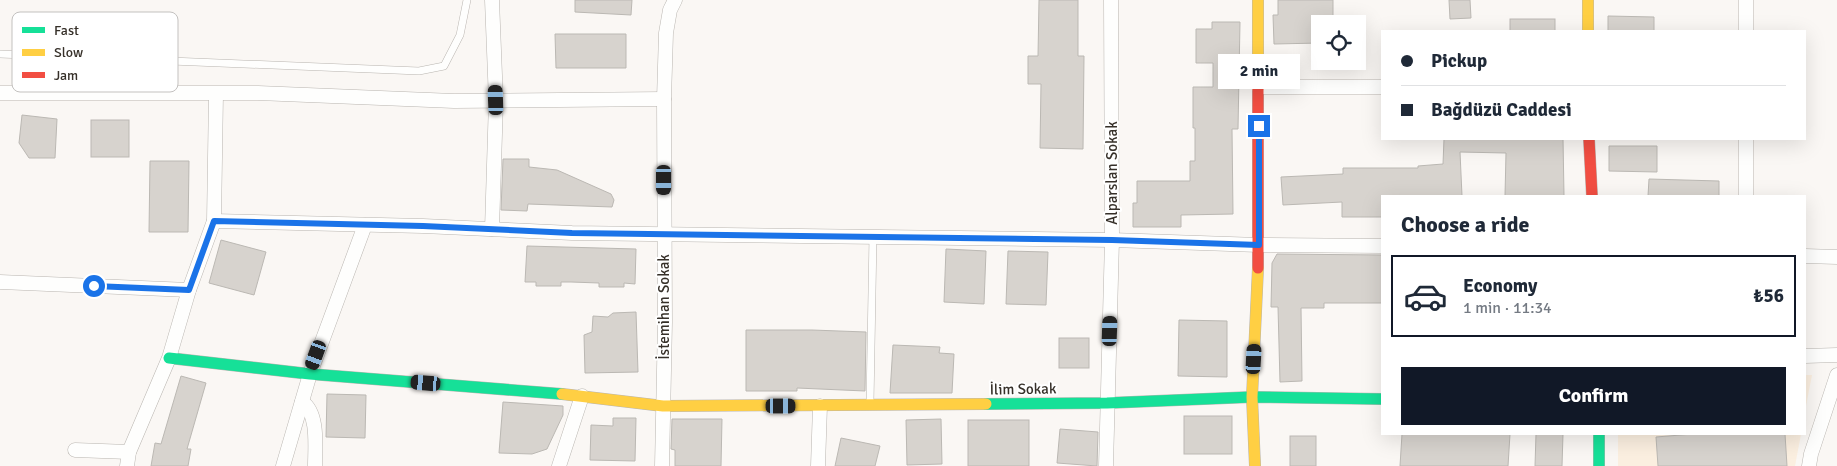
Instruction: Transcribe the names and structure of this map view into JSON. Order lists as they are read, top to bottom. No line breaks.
{"streets":{"street":["Alparslan Sokak","İstemihan Sokak","İlim Sokak"]},"crossings":[["Alparslan Sokak","İlim Sokak"],["İstemihan Sokak","İlim Sokak"]],"legend":["Fast","Slow","Jam"],"page":{"banner":["Pickup","Bağdüzü Caddesi"],"bubble":"2 min","heading":"Choose a ride","list":[{"name":"Economy","note":"1 min · 11:34","value":"₺56"}],"buttons":"Confirm"}}
